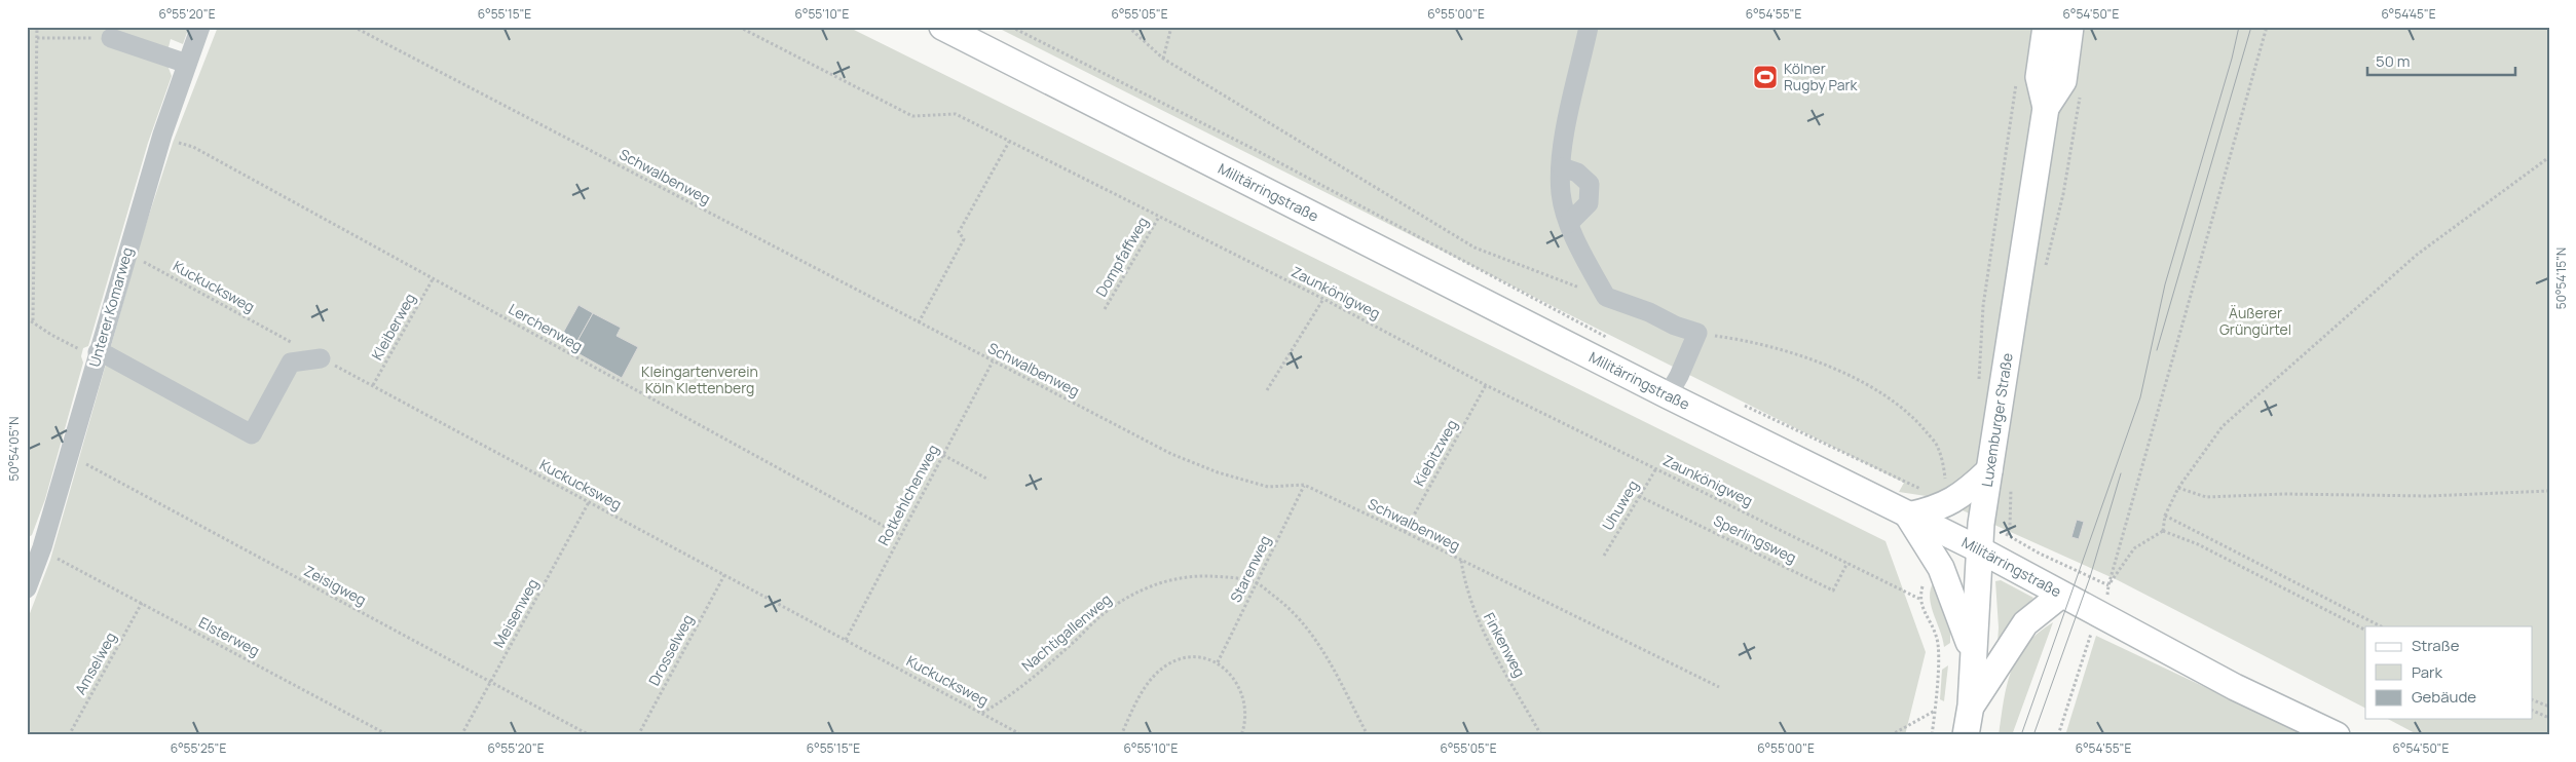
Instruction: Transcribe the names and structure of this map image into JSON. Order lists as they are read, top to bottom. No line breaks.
{"streets":{"main road":["Militärringstraße","Luxemburger Straße"],"street":["Unterer Komarweg"],"path":["Schwalbenweg","Dompfaffweg","Kuckucksweg","Zaunkönigweg","Kleiberweg","Lerchenweg","Kiebitzweg","Rotkehlchenweg","Uhuweg","Sperlingsweg","Starenweg","Zeisigweg","Meisenweg","Nachtigallenweg","Elsterweg","Finkenweg","Drosselweg","Amselweg"]},"crossings":[["Schwalbenweg","Kiebitzweg"],["Schwalbenweg","Rotkehlchenweg"],["Schwalbenweg","Starenweg"],["Schwalbenweg","Finkenweg"],["Militärringstraße","Luxemburger Straße"],["Dompfaffweg","Zaunkönigweg"],["Kuckucksweg","Unterer Komarweg"],["Kuckucksweg","Kleiberweg"],["Kuckucksweg","Rotkehlchenweg"],["Kuckucksweg","Meisenweg"],["Kuckucksweg","Nachtigallenweg"],["Kuckucksweg","Drosselweg"],["Zaunkönigweg","Kiebitzweg"],["Zaunkönigweg","Uhuweg"],["Zaunkönigweg","Sperlingsweg"],["Unterer Komarweg","Zeisigweg"],["Kleiberweg","Lerchenweg"],["Lerchenweg","Rotkehlchenweg"],["Uhuweg","Sperlingsweg"],["Starenweg","Nachtigallenweg"],["Zeisigweg","Meisenweg"],["Elsterweg","Amselweg"]],"parks":["Äußerer Grüngürtel","Kleingartenverein Köln Klettenberg"],"places":{"sports":["Kölner Rugby Park"]},"legend":["Straße","Park","Gebäude"],"scale_bar":"50 m","coordinates":["6°55'20\"E","6°55'15\"E","6°55'10\"E","6°55'05\"E","6°55'00\"E","6°54'55\"E","6°54'50\"E","6°54'45\"E","50°54'15\"N","50°54'05\"N","6°55'25\"E"]}
